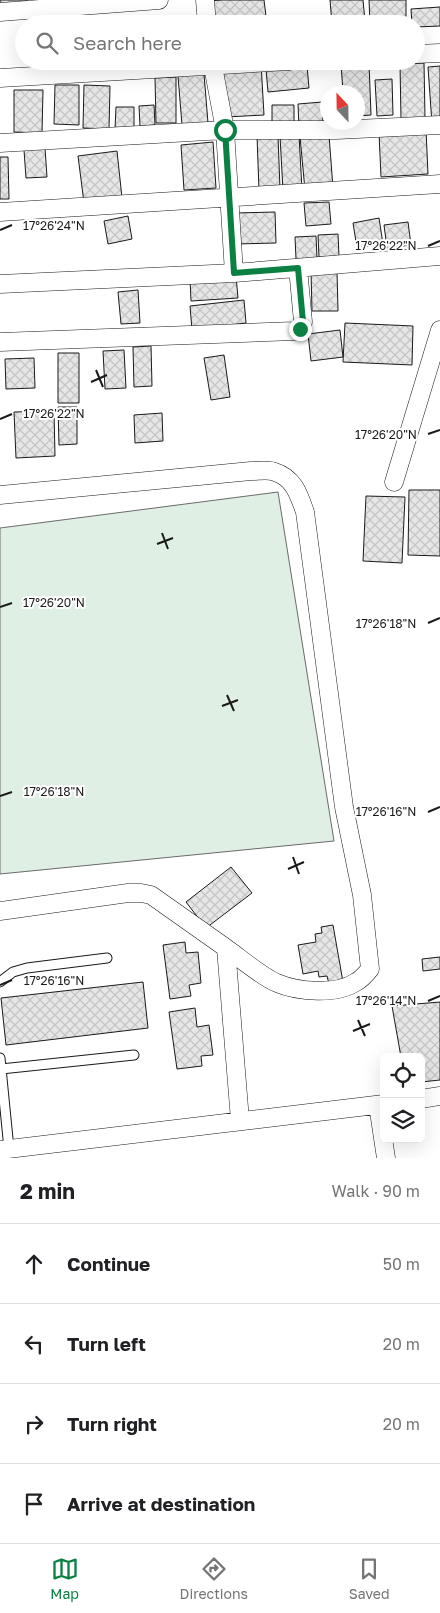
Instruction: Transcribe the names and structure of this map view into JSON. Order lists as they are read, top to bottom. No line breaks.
{"north":"top","page":{"search":"Search here","heading":["2 min","Walk · 90 m"],"list":[["Continue","50 m"],["Turn left","20 m"],["Turn right","20 m"],"Arrive at destination"],"nav":["Map","Directions","Saved"]},"coordinates":["17°26'24\"N","17°26'22\"N","17°26'20\"N","17°26'18\"N","17°26'16\"N","17°26'14\"N"]}
